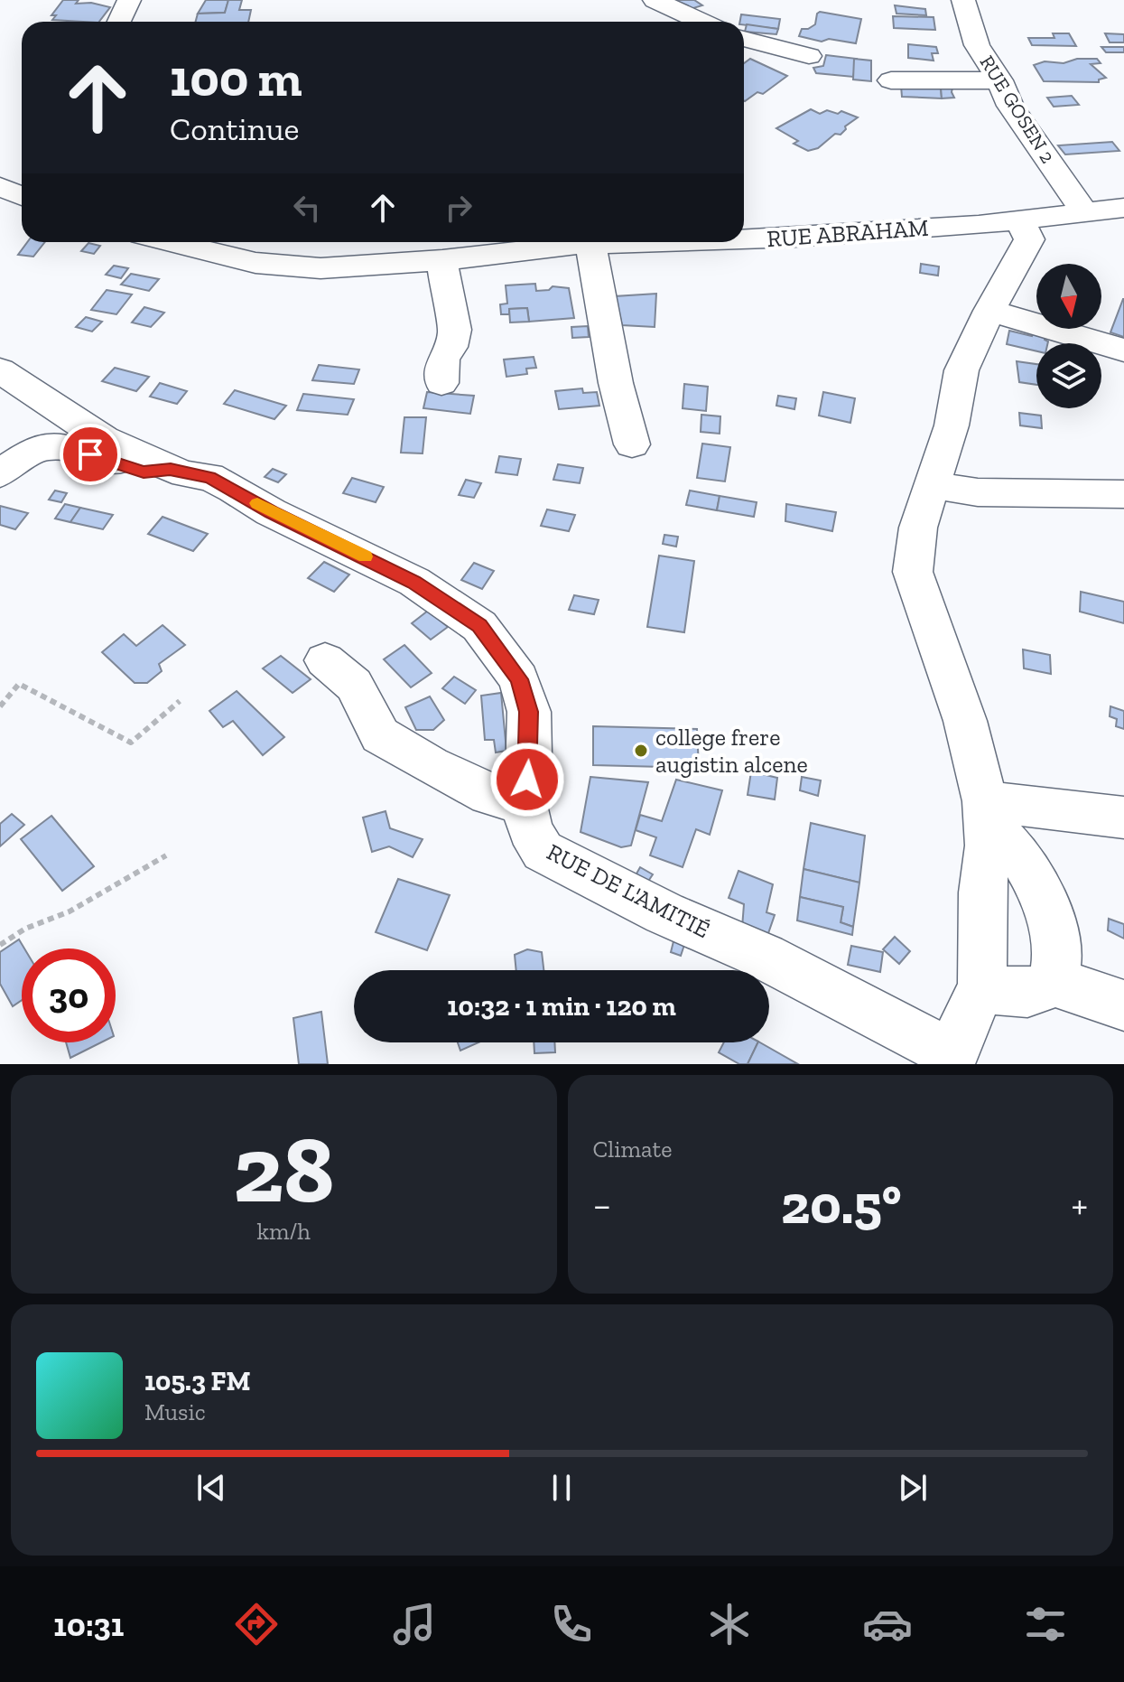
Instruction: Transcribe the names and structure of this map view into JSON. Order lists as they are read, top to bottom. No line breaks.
{"streets":{"street":["RUE GOSEN 2","RUE ABRAHAM","RUE DE L'AMITIÉ"]},"crossings":[["RUE GOSEN 2","RUE ABRAHAM"]],"places":["college frere augistin alcene"],"north":"bottom","page":{"turn":["100 m","Continue"],"limit":"30","trip":"10:32 · 1 min · 120 m","tile":[["28","km/h"],"Climate"],"heat":["−","20.5°","+"],"song":["105.3 FM","Music"],"tabs":"10:31"}}
